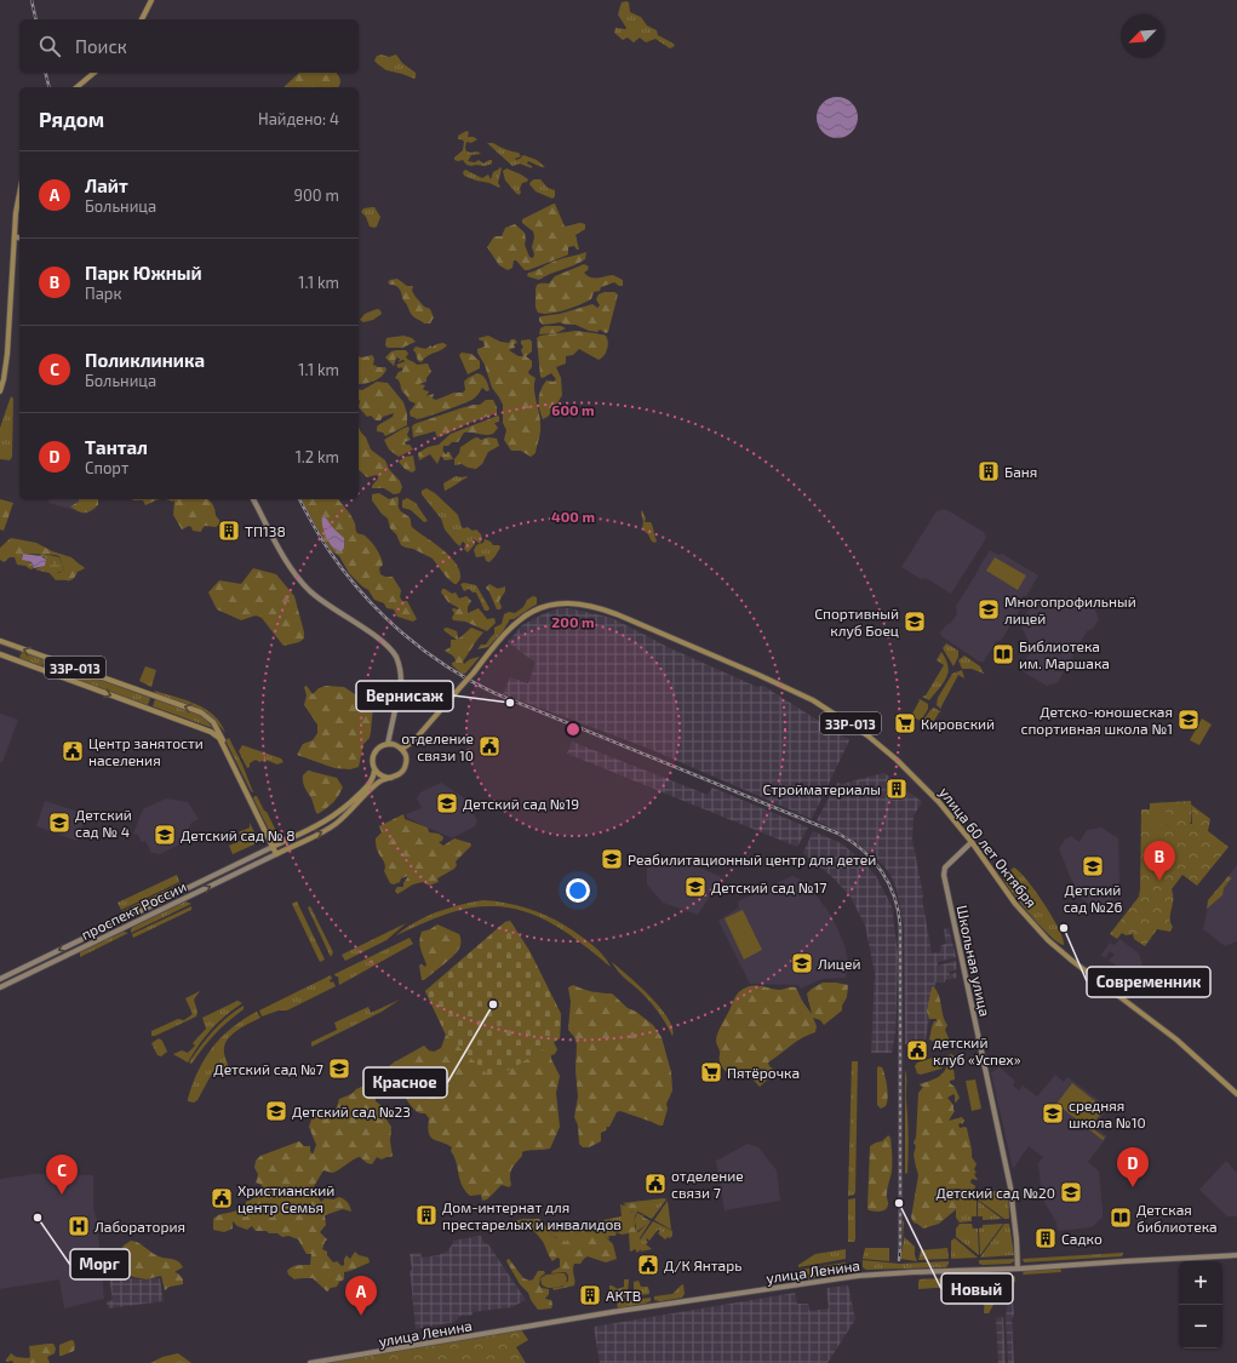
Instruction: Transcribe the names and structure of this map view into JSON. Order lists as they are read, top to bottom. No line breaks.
{"streets":{"main road":["33Р-013","улица 60 лет Октября","проспект России","Школьная улица","улица Ленина"]},"crossings":[["33Р-013","проспект России"],["улица 60 лет Октября","Школьная улица"],["Школьная улица","улица Ленина"]],"places":{"building":["Баня","ТП138","Стройматериалы","Дом-интернат для престарелых и инвалидов","Садко","АКТВ"],"school or university":["Многопрофильный лицей","Спортивный клуб Боец","Детско-юношеская спортивная школа №1","Детский сад №19","Детский сад № 4","Детский сад № 8","Реабилитационный центр для детей","Детский сад №26","Детский сад №17","Лицей","Детский сад №7","Детский сад №23","средняя школа №10","Детский сад №20"],"library":["Библиотека им. Маршака","Детская библиотека"],"other":["Вернисаж","Современник","Красное","Новый","Морг"],"supermarket":["Кировский","Пятёрочка"],"public building":["отделение связи 10","Центр занятости населения","детский клуб «Успех»","отделение связи 7","Христианский центр Семья","Д/К Янтарь"],"hospital":["Лаборатория"]},"north":"bottom left","page":{"search":"Поиск","heading":["Рядом","Найдено: 4"],"list":[{"mark":"A","name":"Лайт","note":"Больница","value":"900 m"},{"mark":"B","name":"Парк Южный","note":"Парк","value":"1.1 km"},{"mark":"C","name":"Поликлиника","note":"Больница","value":"1.1 km"},{"mark":"D","name":"Тантал","note":"Спорт","value":"1.2 km"}],"pins":["B","D","C","A"],"map_buttons":["+","−"]},"rings":["600 m","400 m","200 m"]}
